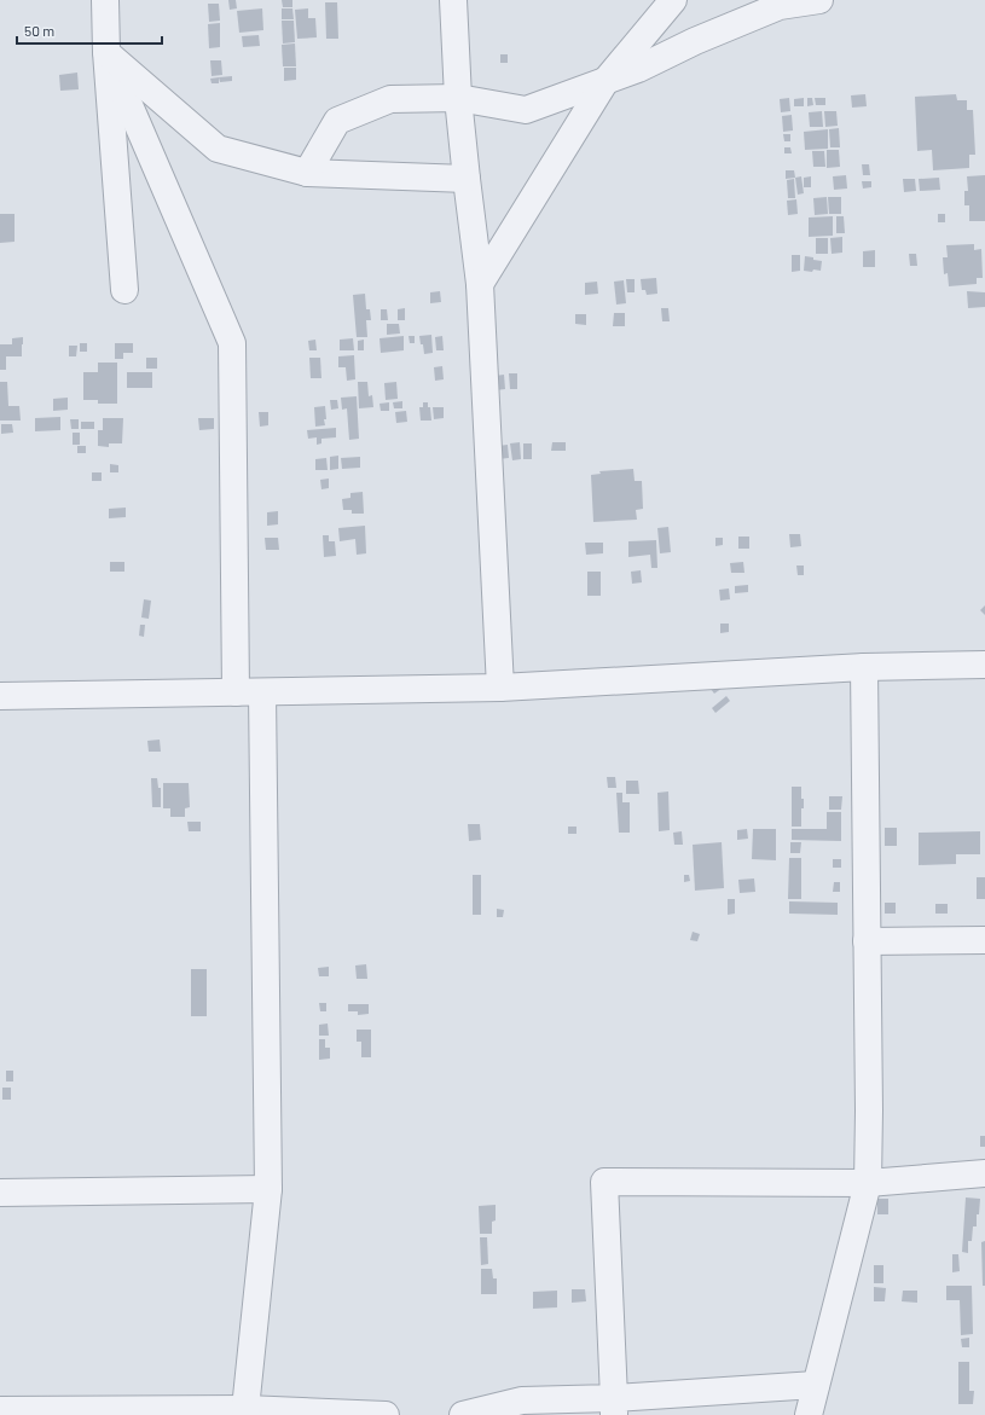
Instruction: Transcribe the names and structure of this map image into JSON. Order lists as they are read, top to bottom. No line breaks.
{"scale_bar":"50 m"}
